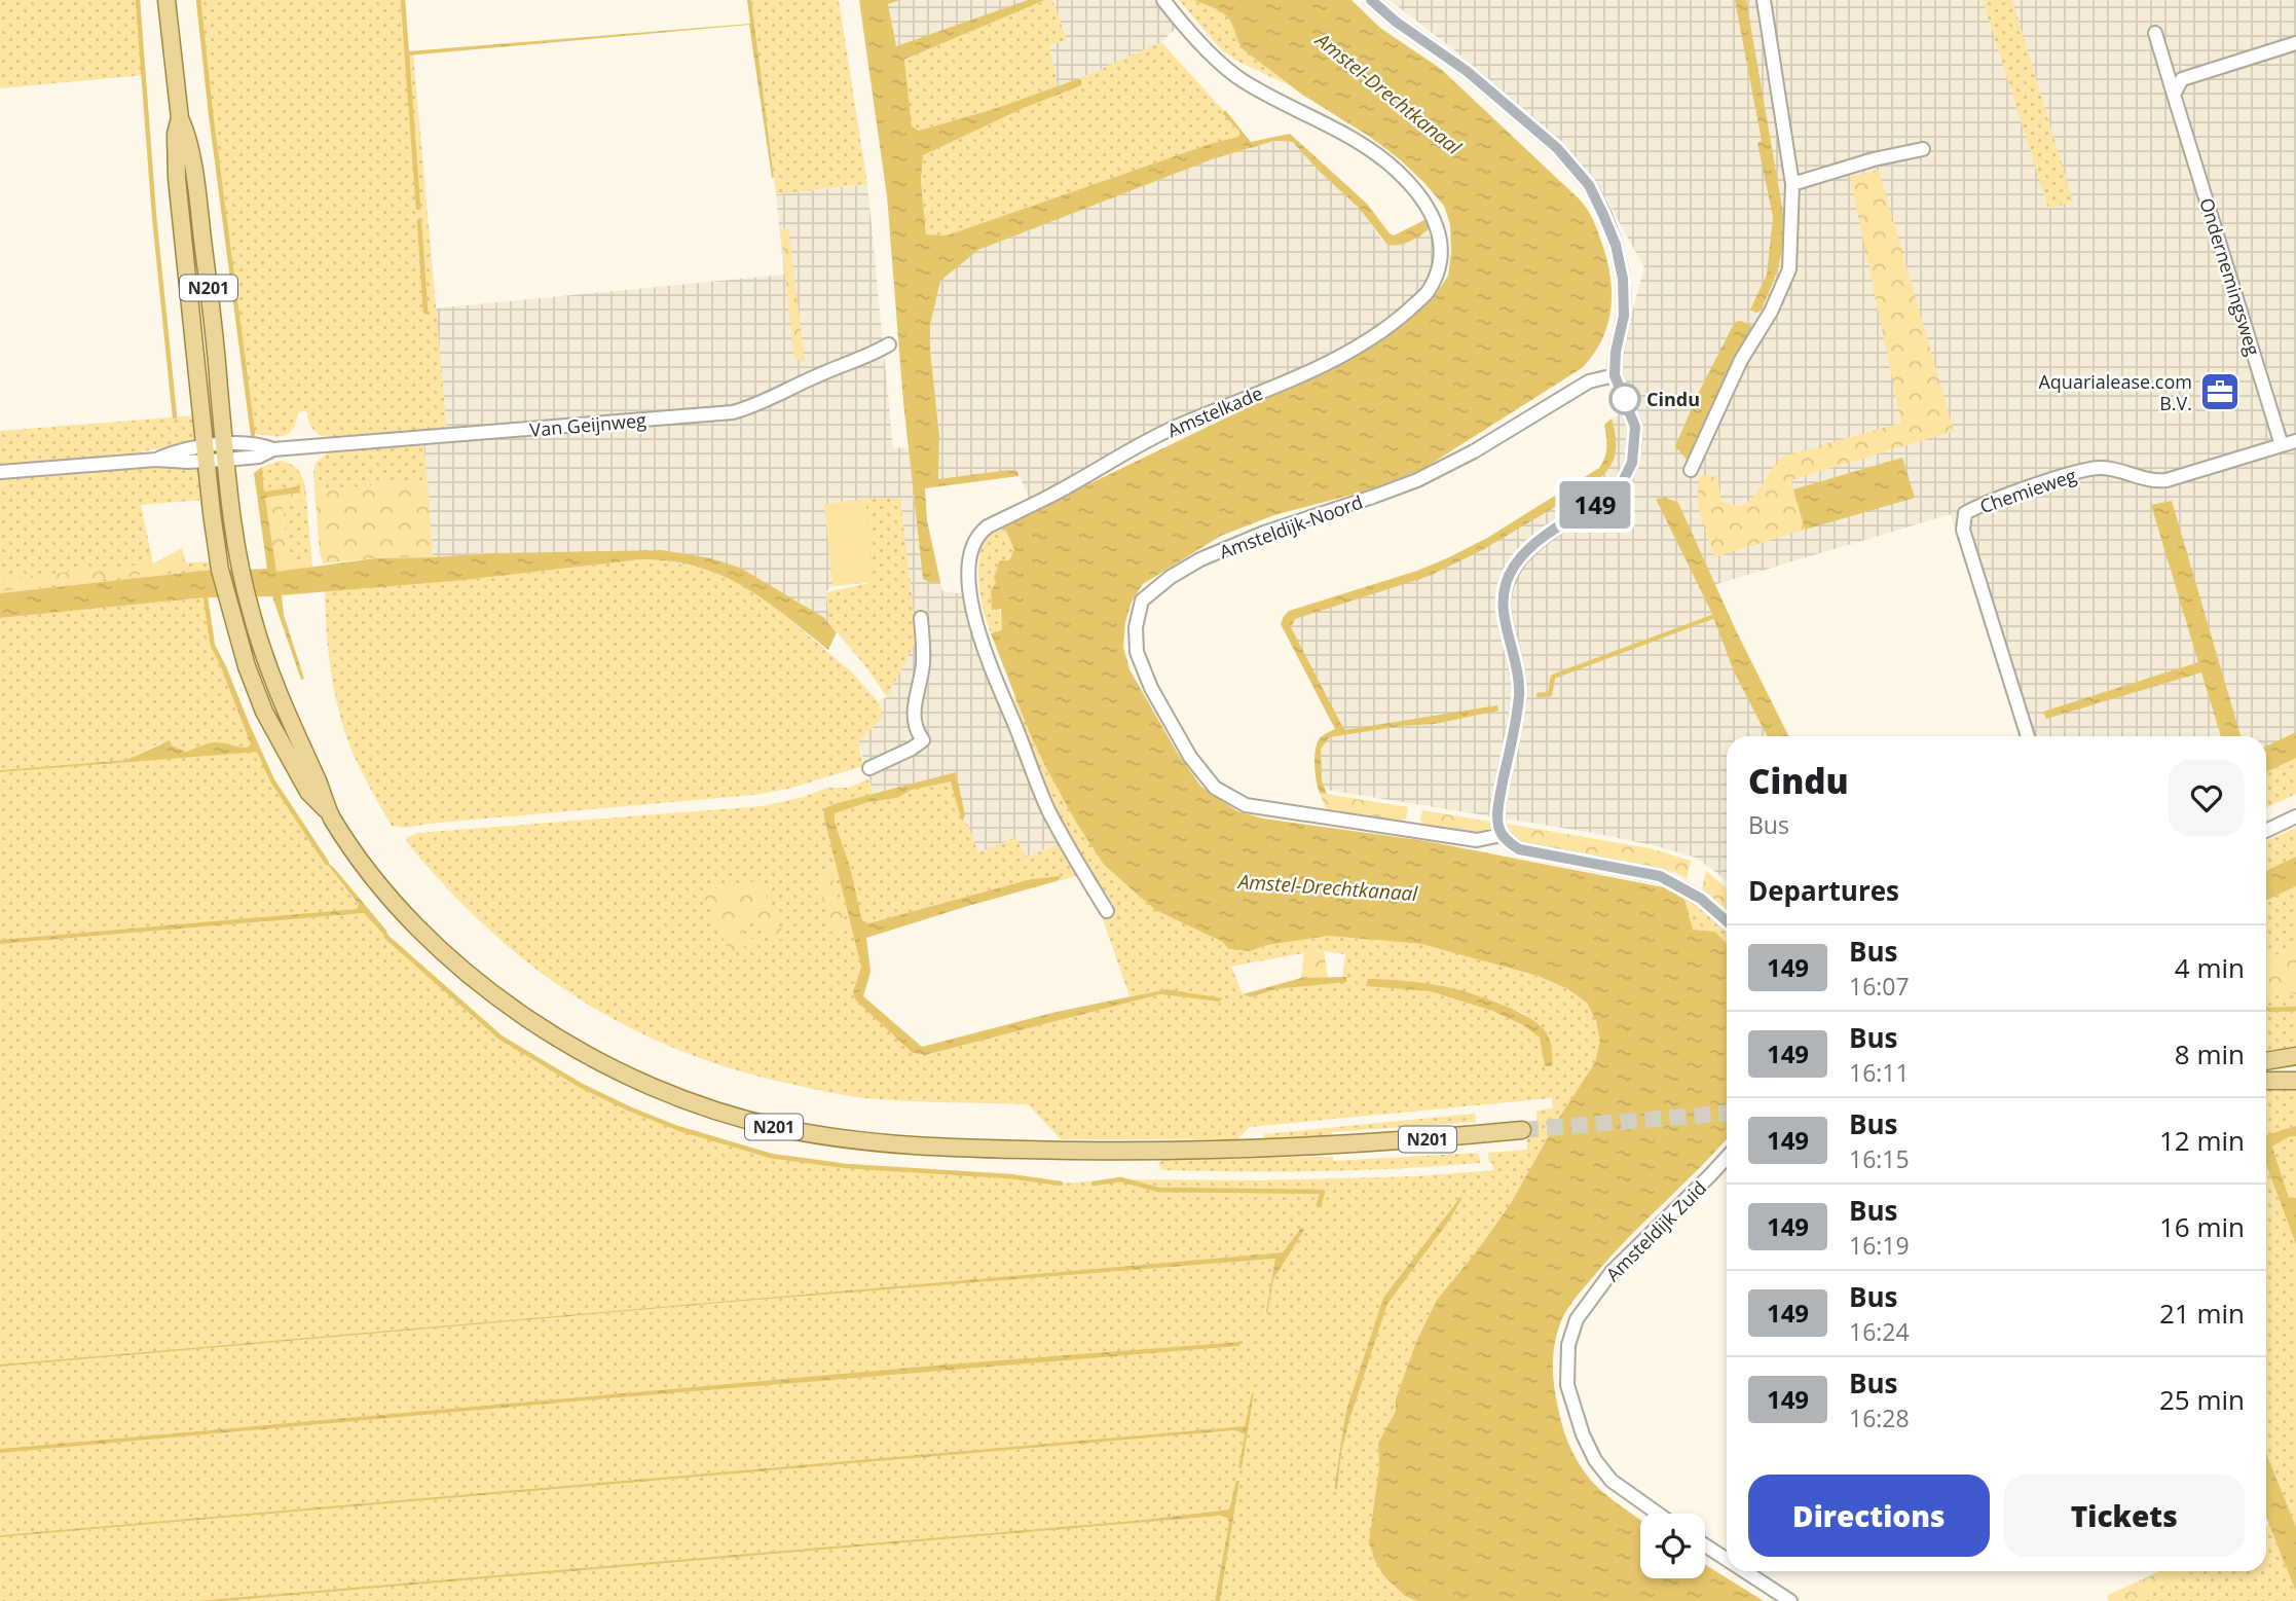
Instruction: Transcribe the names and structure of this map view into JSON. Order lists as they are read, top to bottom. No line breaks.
{"streets":{"main road":["N201"],"street":["Ondernemingsweg","Amstelkade","Van Geijnweg","Chemieweg","Amsteldijk-Noord","Amsteldijk Zuid"]},"crossings":[["Ondernemingsweg","Chemieweg"],["N201","Van Geijnweg"]],"water":["Amstel-Drechtkanaal"],"places":{"office":["Aquarialease.com B.V."],"other":["Cindu"]},"lines":["bus line 149"],"page":{"on_map":"149","heading":[["Cindu","Bus"],"Departures"],"list":[{"mark":"149","name":"Bus","note":"16:07","value":"4 min"},{"mark":"149","name":"Bus","note":"16:11","value":"8 min"},{"mark":"149","name":"Bus","note":"16:15","value":"12 min"},{"mark":"149","name":"Bus","note":"16:19","value":"16 min"},{"mark":"149","name":"Bus","note":"16:24","value":"21 min"},{"mark":"149","name":"Bus","note":"16:28","value":"25 min"}],"buttons":["Directions","Tickets"]}}
